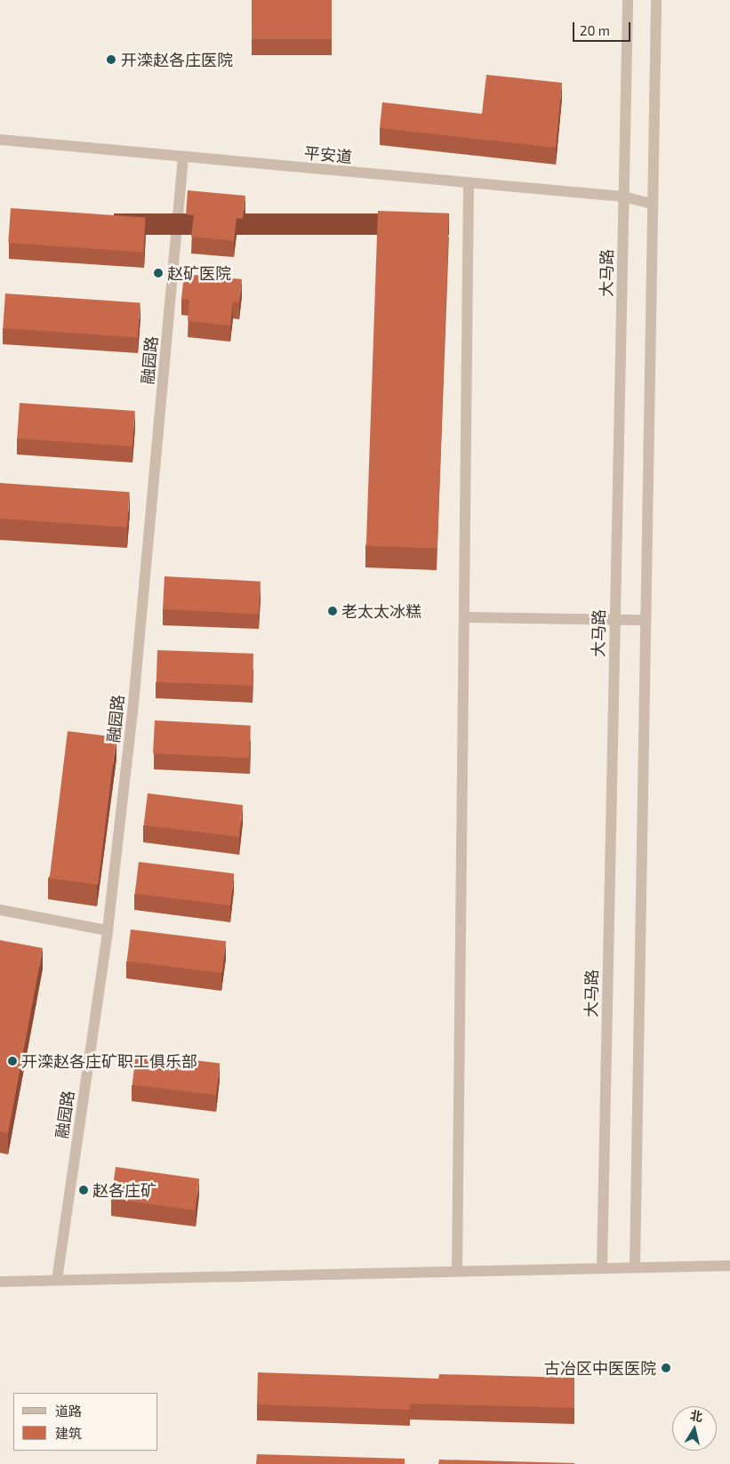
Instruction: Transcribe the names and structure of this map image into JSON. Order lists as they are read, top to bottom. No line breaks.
{"streets":{"street":["平安道","大马路","融园路"]},"crossings":[["平安道","大马路"],["平安道","融园路"]],"places":["开滦赵各庄医院","赵矿医院","老太太冰糕","开滦赵各庄矿职工俱乐部","赵各庄矿","古冶区中医医院"],"legend":["道路","建筑"],"scale_bar":"20 m","north":"top"}
